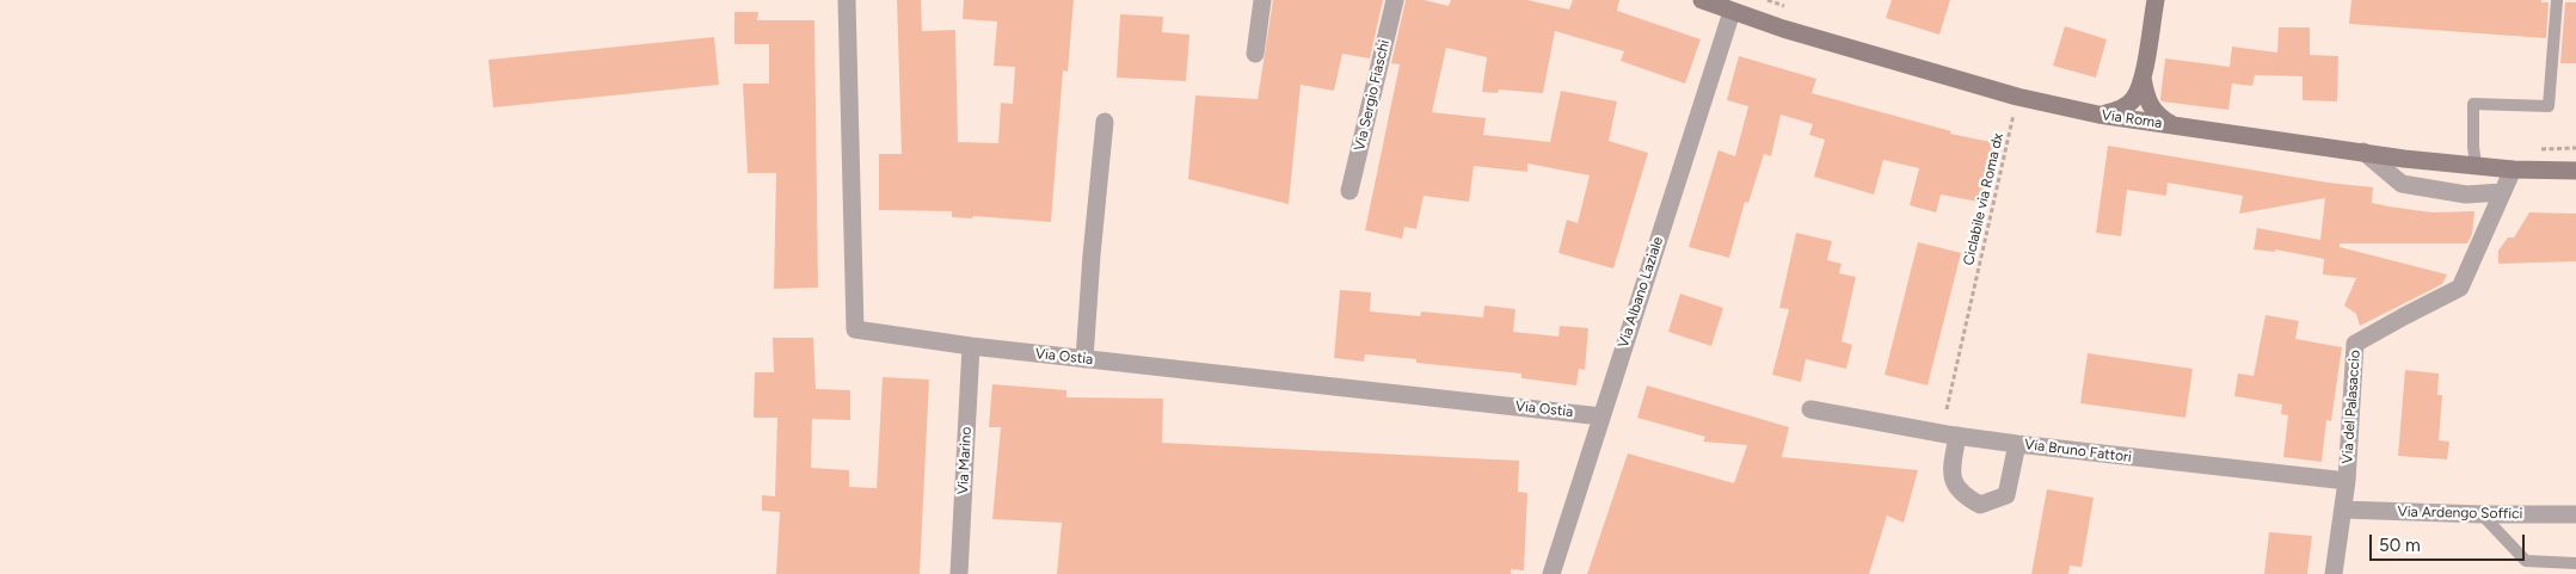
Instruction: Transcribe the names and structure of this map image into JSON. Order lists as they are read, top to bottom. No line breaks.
{"streets":{"main road":["Via Roma"],"street":["Via Sergio Fiaschi","Via Albano Laziale","Via Ostia","Via del Palasaccio","Via Bruno Fattori","Via Marino","Via Ardengo Soffici"],"path":["Ciclabile via Roma dx"]},"crossings":[["Via Roma","Via Albano Laziale"],["Via Roma","Via del Palasaccio"],["Via Albano Laziale","Via Ostia"],["Via Ostia","Via Marino"],["Via del Palasaccio","Via Bruno Fattori"],["Via del Palasaccio","Via Ardengo Soffici"]],"scale_bar":"50 m"}
